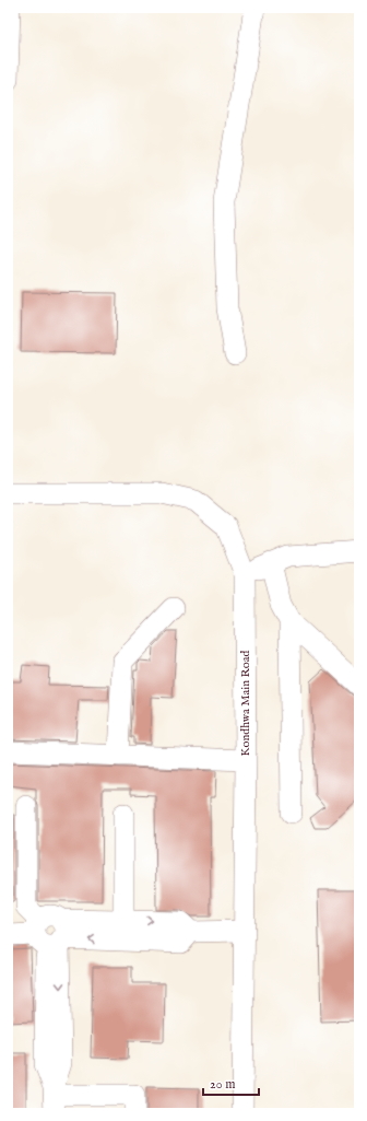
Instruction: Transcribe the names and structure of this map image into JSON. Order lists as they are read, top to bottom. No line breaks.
{"streets":{"street":["Kondhwa Main Road"]},"scale_bar":"20 m"}
